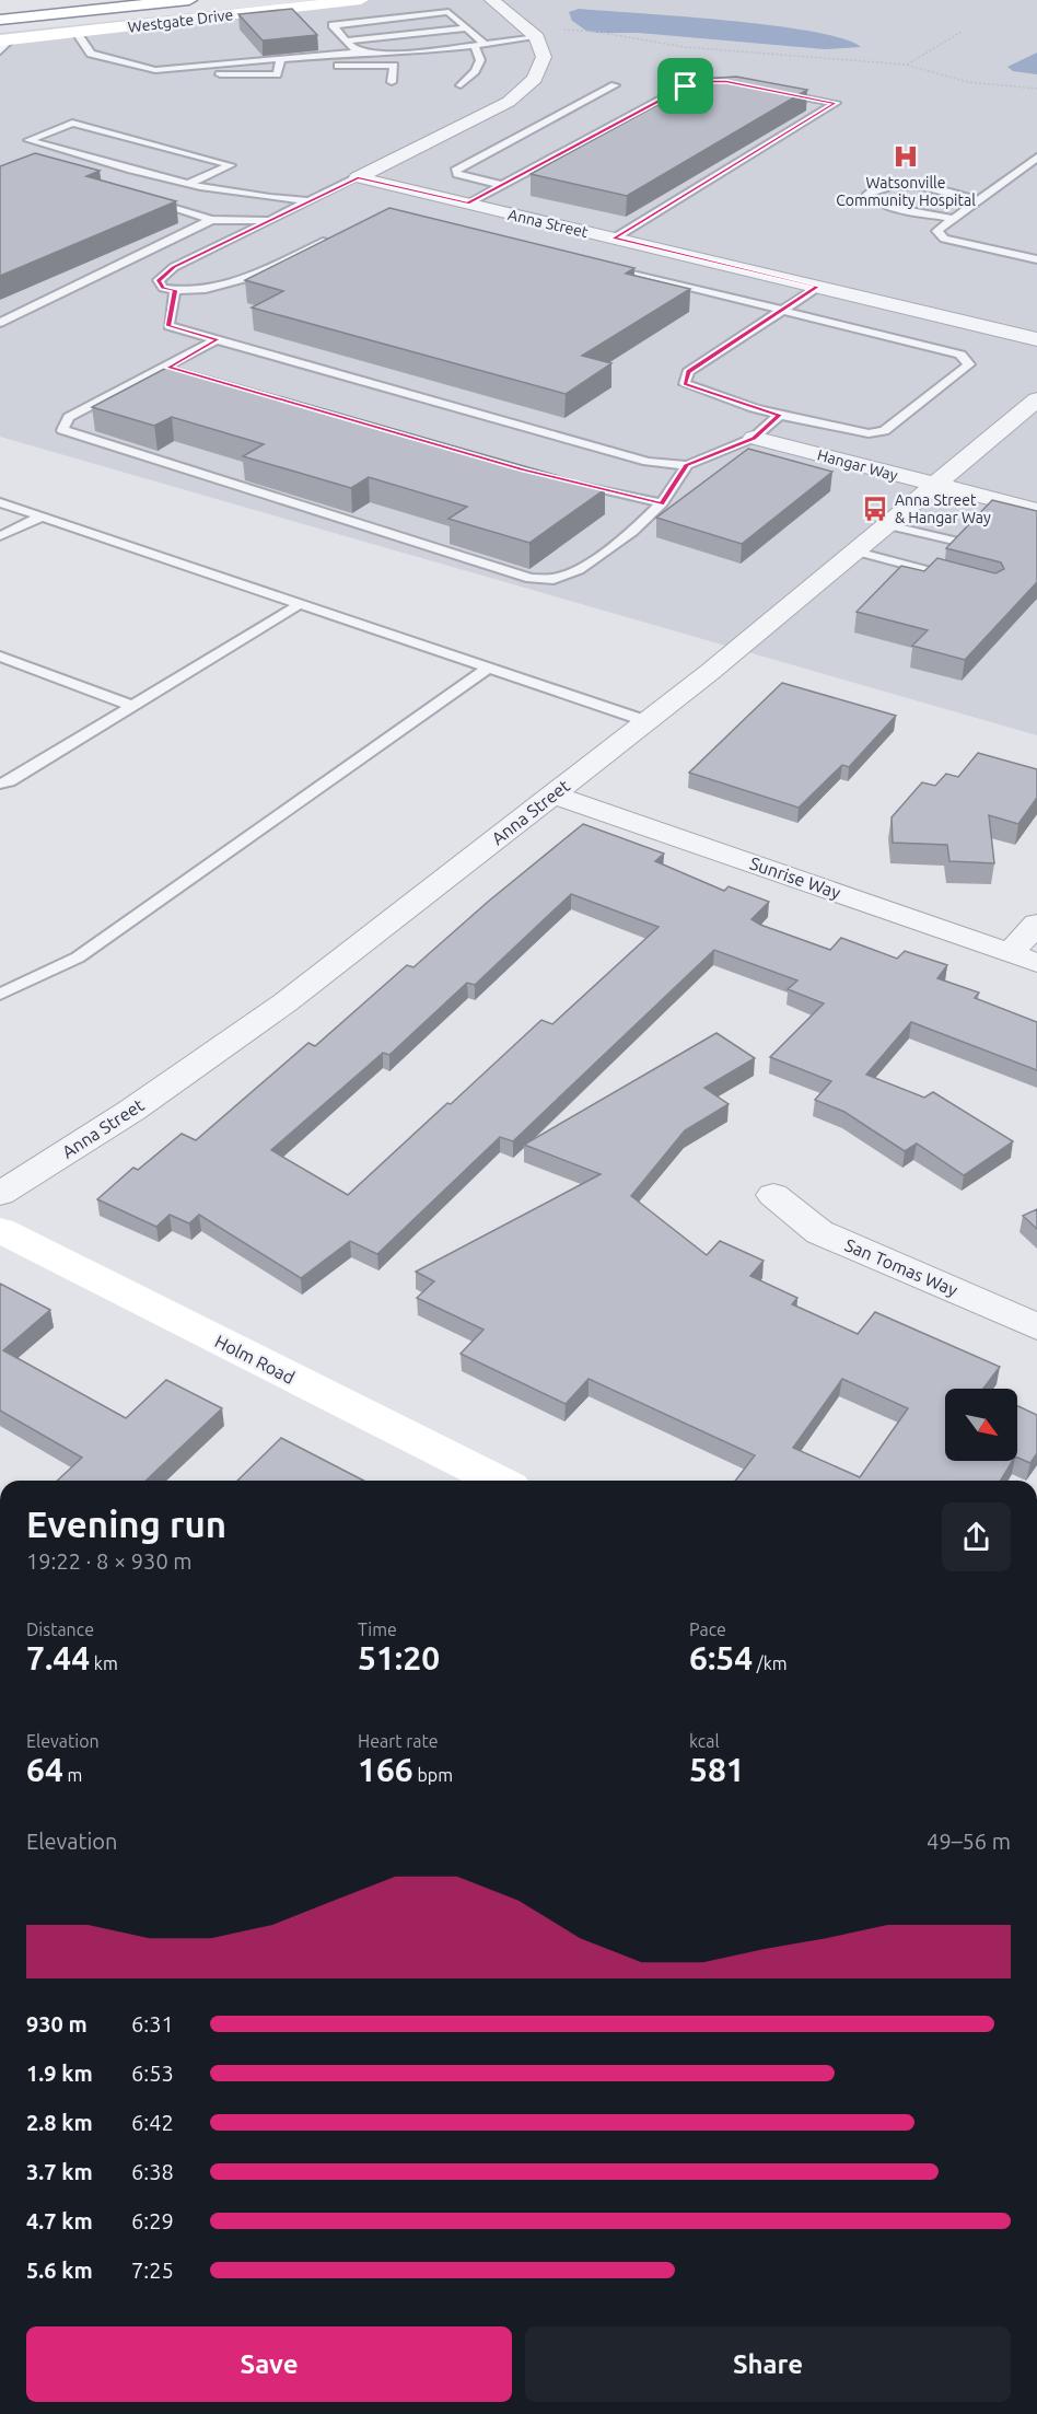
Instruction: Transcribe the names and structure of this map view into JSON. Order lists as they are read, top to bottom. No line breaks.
{"streets":{"main road":["Westgate Drive","Holm Road"],"street":["Anna Street","Hangar Way","Sunrise Way","San Tomas Way"]},"crossings":[["Anna Street","Hangar Way"],["Anna Street","Sunrise Way"]],"places":{"hospital":["Watsonville Community Hospital"],"bus stop":["Anna Street & Hangar Way"]},"north":"bottom right","page":{"heading":["Evening run","19:22 · 8 × 930 m"],"stats":[["Distance","7.44 km"],["Time","51:20"],["Pace","6:54 /km"],["Elevation","64 m"],["Heart rate","166 bpm"],["kcal","581"]],"chart":["Elevation","49–56 m"],"list":[{"name":"930 m","note":"6:31"},{"name":"1.9 km","note":"6:53"},{"name":"2.8 km","note":"6:42"},{"name":"3.7 km","note":"6:38"},{"name":"4.7 km","note":"6:29"},{"name":"5.6 km","note":"7:25"}],"buttons":["Save","Share"]}}
